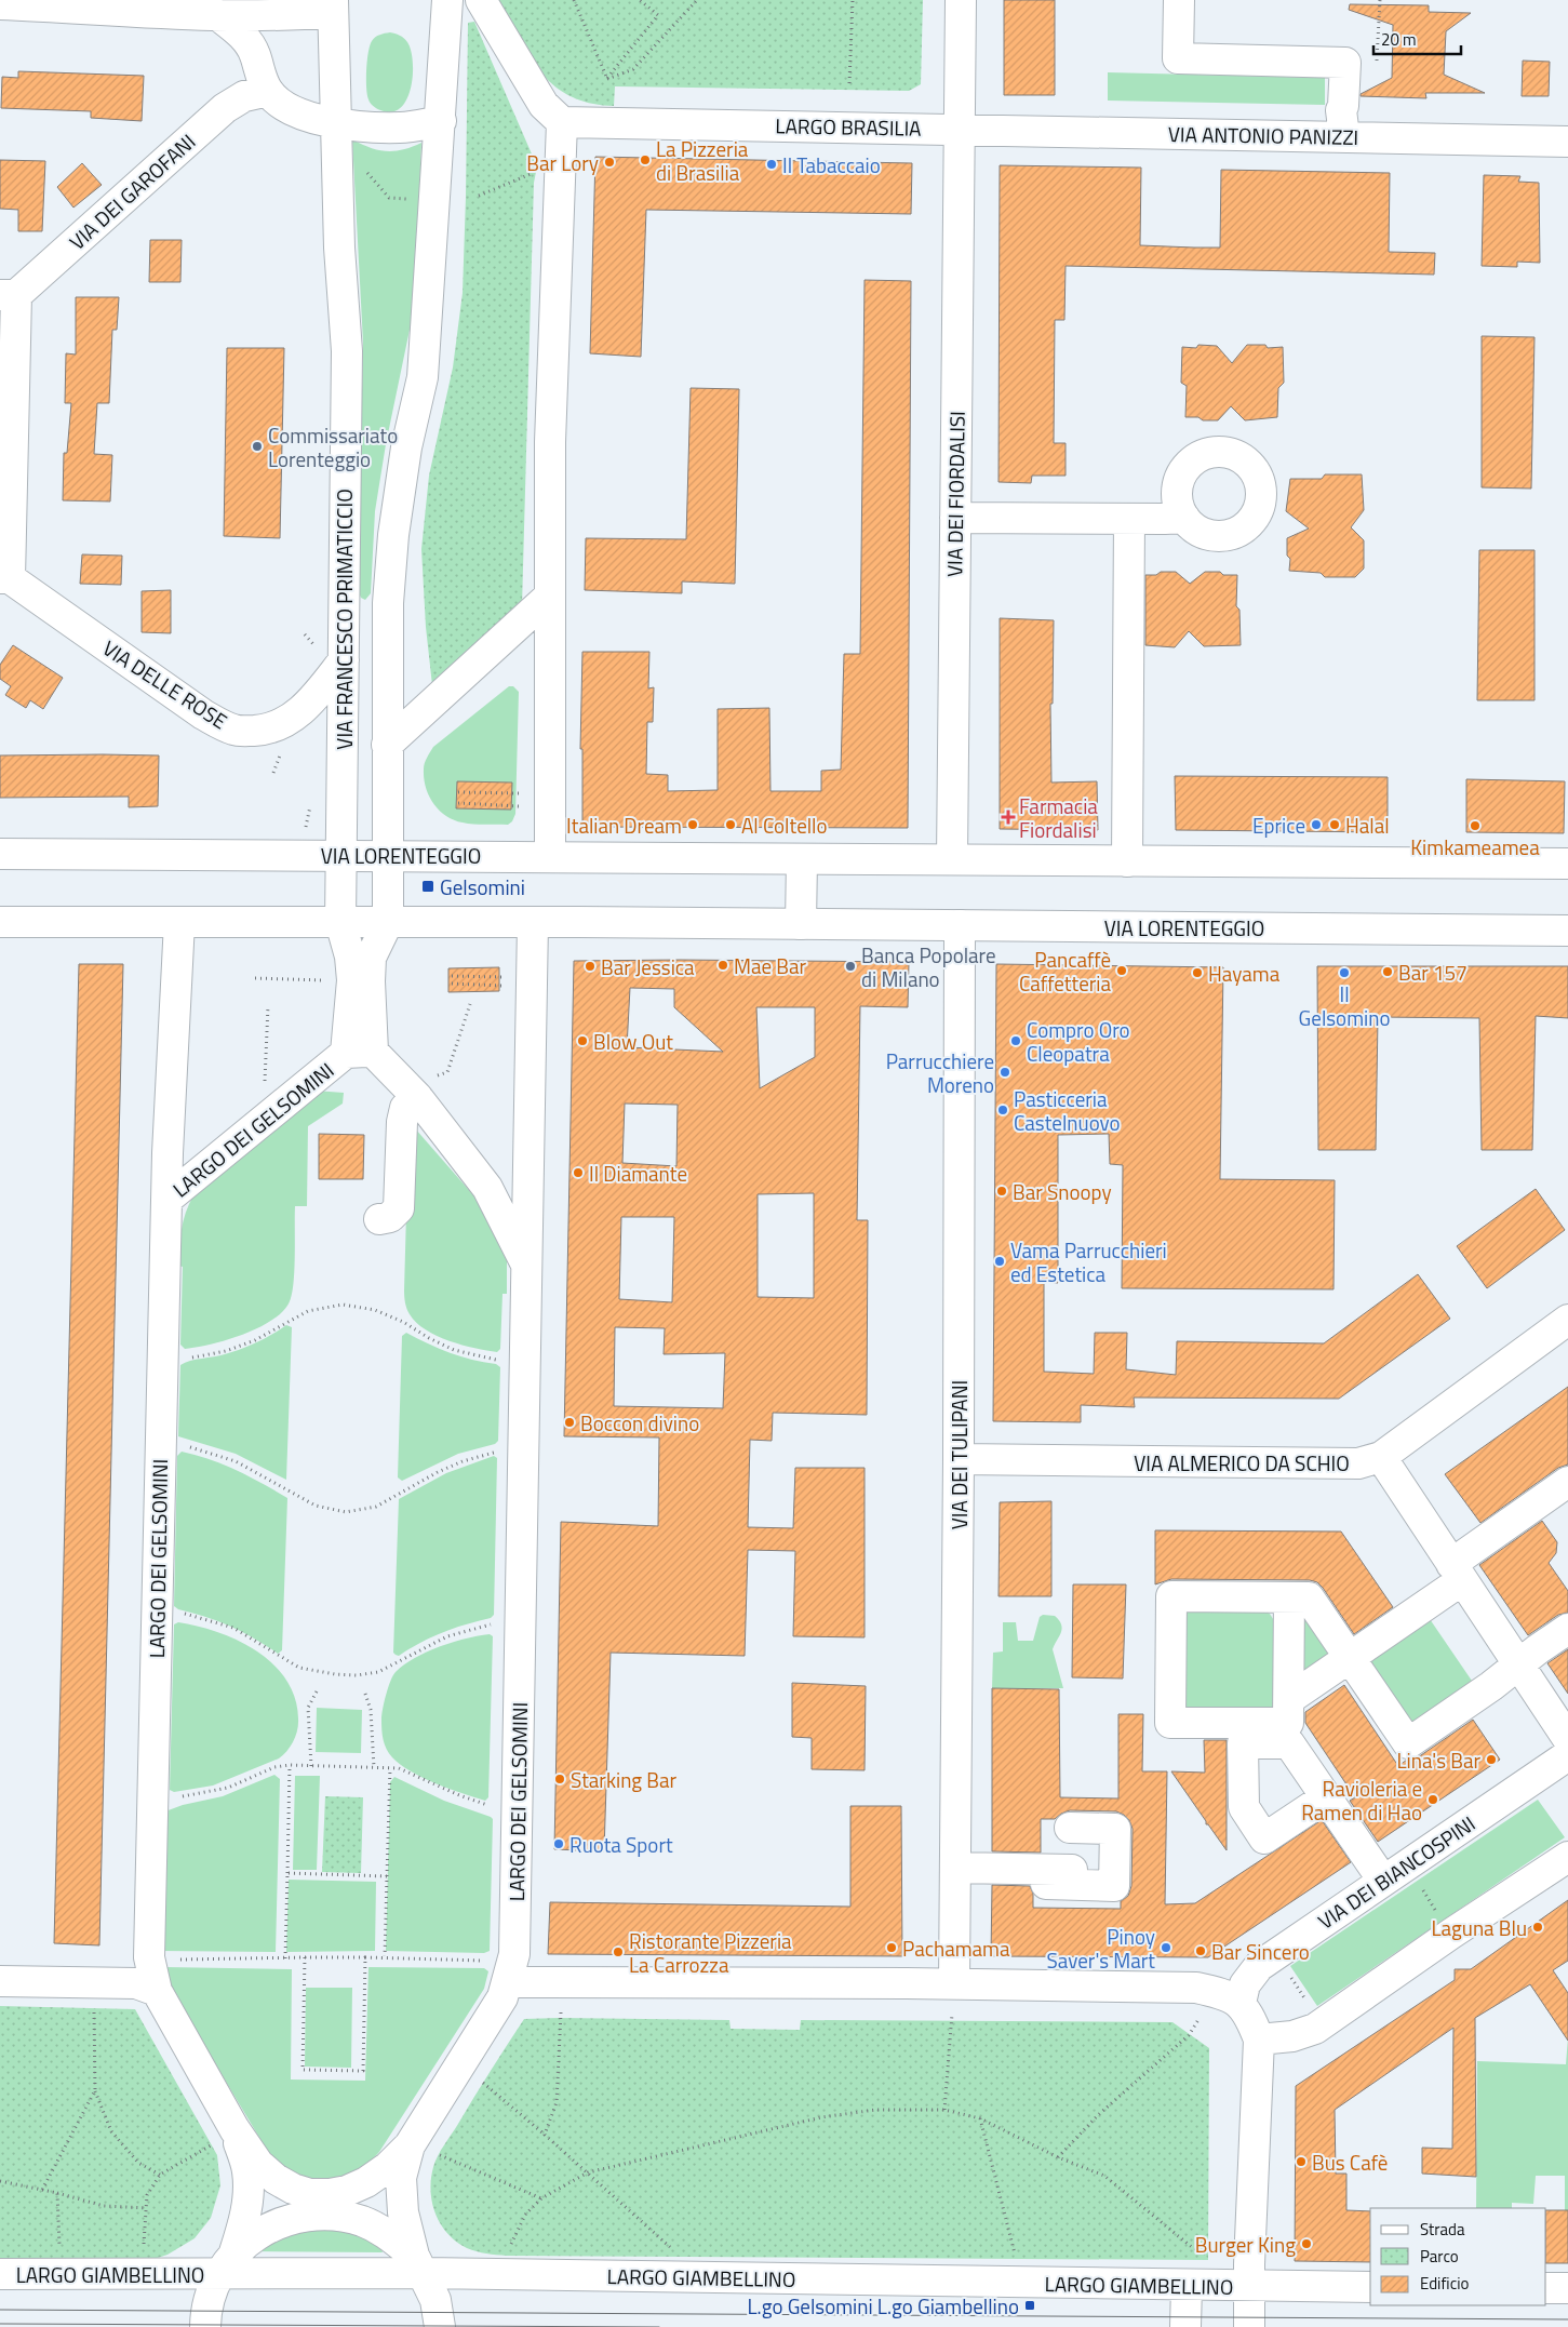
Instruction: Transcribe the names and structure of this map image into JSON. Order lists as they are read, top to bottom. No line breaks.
{"streets":{"street":["LARGO BRASILIA","VIA ANTONIO PANIZZI","VIA DEI GAROFANI","VIA DEI FIORDALISI","VIA FRANCESCO PRIMATICCIO","VIA DELLE ROSE","VIA LORENTEGGIO","LARGO DEI GELSOMINI","VIA DEI TULIPANI","VIA ALMERICO DA SCHIO","VIA DEI BIANCOSPINI","LARGO GIAMBELLINO"]},"crossings":[["LARGO BRASILIA","VIA ANTONIO PANIZZI"],["LARGO BRASILIA","VIA DEI FIORDALISI"],["VIA ANTONIO PANIZZI","VIA DEI FIORDALISI"],["VIA DEI GAROFANI","VIA DELLE ROSE"],["VIA DEI FIORDALISI","VIA LORENTEGGIO"],["VIA FRANCESCO PRIMATICCIO","VIA DELLE ROSE"],["VIA FRANCESCO PRIMATICCIO","VIA LORENTEGGIO"],["VIA FRANCESCO PRIMATICCIO","LARGO DEI GELSOMINI"],["VIA LORENTEGGIO","LARGO DEI GELSOMINI"],["VIA LORENTEGGIO","VIA DEI TULIPANI"],["LARGO DEI GELSOMINI","LARGO GIAMBELLINO"],["VIA DEI TULIPANI","VIA ALMERICO DA SCHIO"],["VIA DEI BIANCOSPINI","LARGO GIAMBELLINO"]],"places":{"other":["La Pizzeria di Brasilia","Bar Lory","Il Tabaccaio","Commissariato Lorenteggio","Italian Dream","Al Coltello","Eprice","Halal","Kimkameamea","Mae Bar","Bar Jessica","Banca Popolare di Milano","Pancaffè Caffetteria","Bar 157","Hayama","Il Gelsomino","Blow Out","Compro Oro Cleopatra","Parrucchiere Moreno","Pasticceria Castelnuovo","Il Diamante","Bar Snoopy","Vama Parrucchieri ed Estetica","Boccon divino","Lina's Bar","Starking Bar","Ravioleria e Ramen di Hao","Ruota Sport","Laguna Blu","Pachamama","Pinoy Saver's Mart","Bar Sincero","Ristorante Pizzeria La Carrozza","Bus Cafè","Burger King"],"health":["Farmacia Fiordalisi"],"transit":["Gelsomini","L.go Gelsomini L.go Giambellino"]},"legend":["Strada","Parco","Edificio"],"scale_bar":"20 m"}
